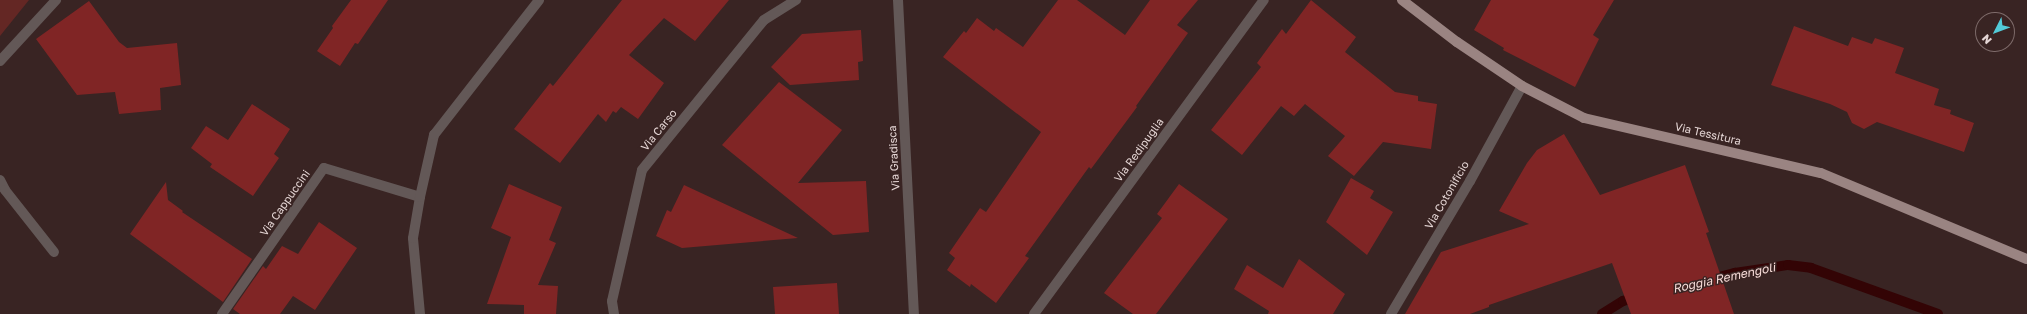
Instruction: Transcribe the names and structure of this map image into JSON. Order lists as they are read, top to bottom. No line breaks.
{"streets":{"main road":["Via Tessitura"],"street":["Via Carso","Via Redipuglia","Via Gradisca","Via Cotonificio","Via Cappuccini"]},"crossings":[["Via Tessitura","Via Cotonificio"]],"water":["Roggia Remengoli"],"north":"bottom left"}
